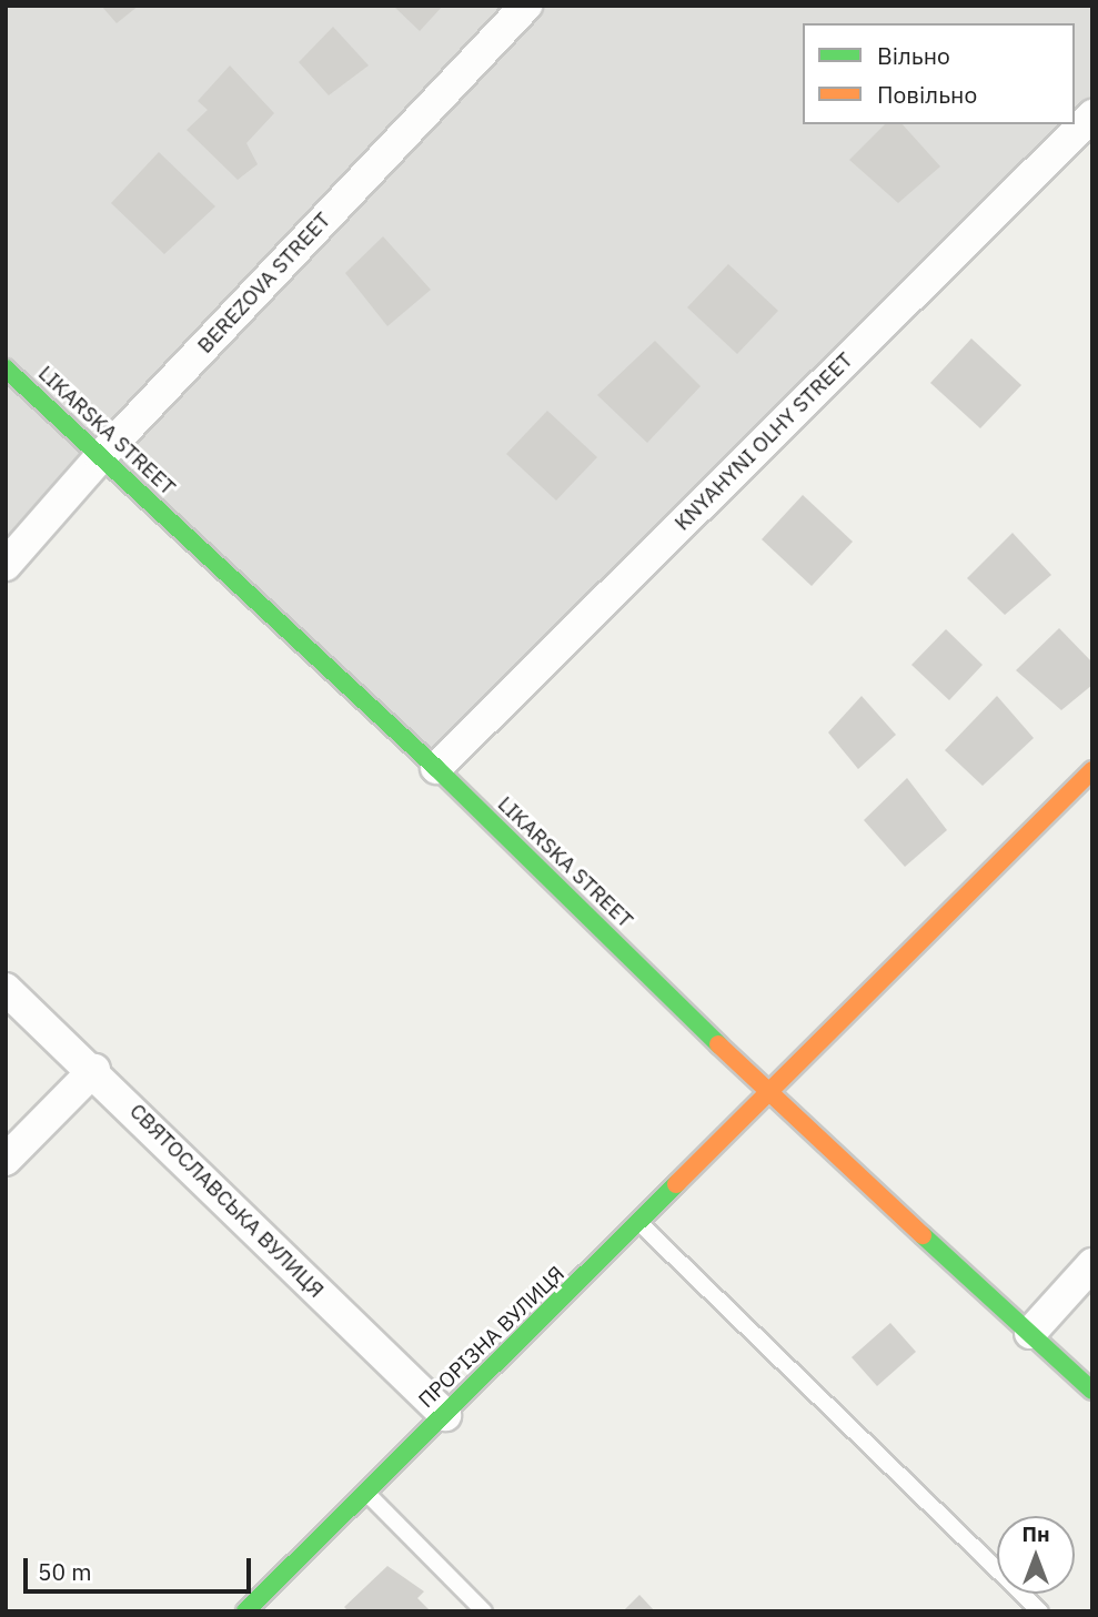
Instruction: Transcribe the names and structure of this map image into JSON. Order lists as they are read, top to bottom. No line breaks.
{"streets":{"street":["BEREZOVA STREET","LIKARSKA STREET","KNYAHYNI OLHY STREET","СВЯТОСЛАВСЬКА ВУЛИЦЯ","ПРОРІЗНА ВУЛИЦЯ"]},"crossings":[["BEREZOVA STREET","LIKARSKA STREET"],["LIKARSKA STREET","KNYAHYNI OLHY STREET"],["LIKARSKA STREET","ПРОРІЗНА ВУЛИЦЯ"],["СВЯТОСЛАВСЬКА ВУЛИЦЯ","ПРОРІЗНА ВУЛИЦЯ"]],"legend":["Вільно","Повільно"],"scale_bar":"50 m","north":"top"}
